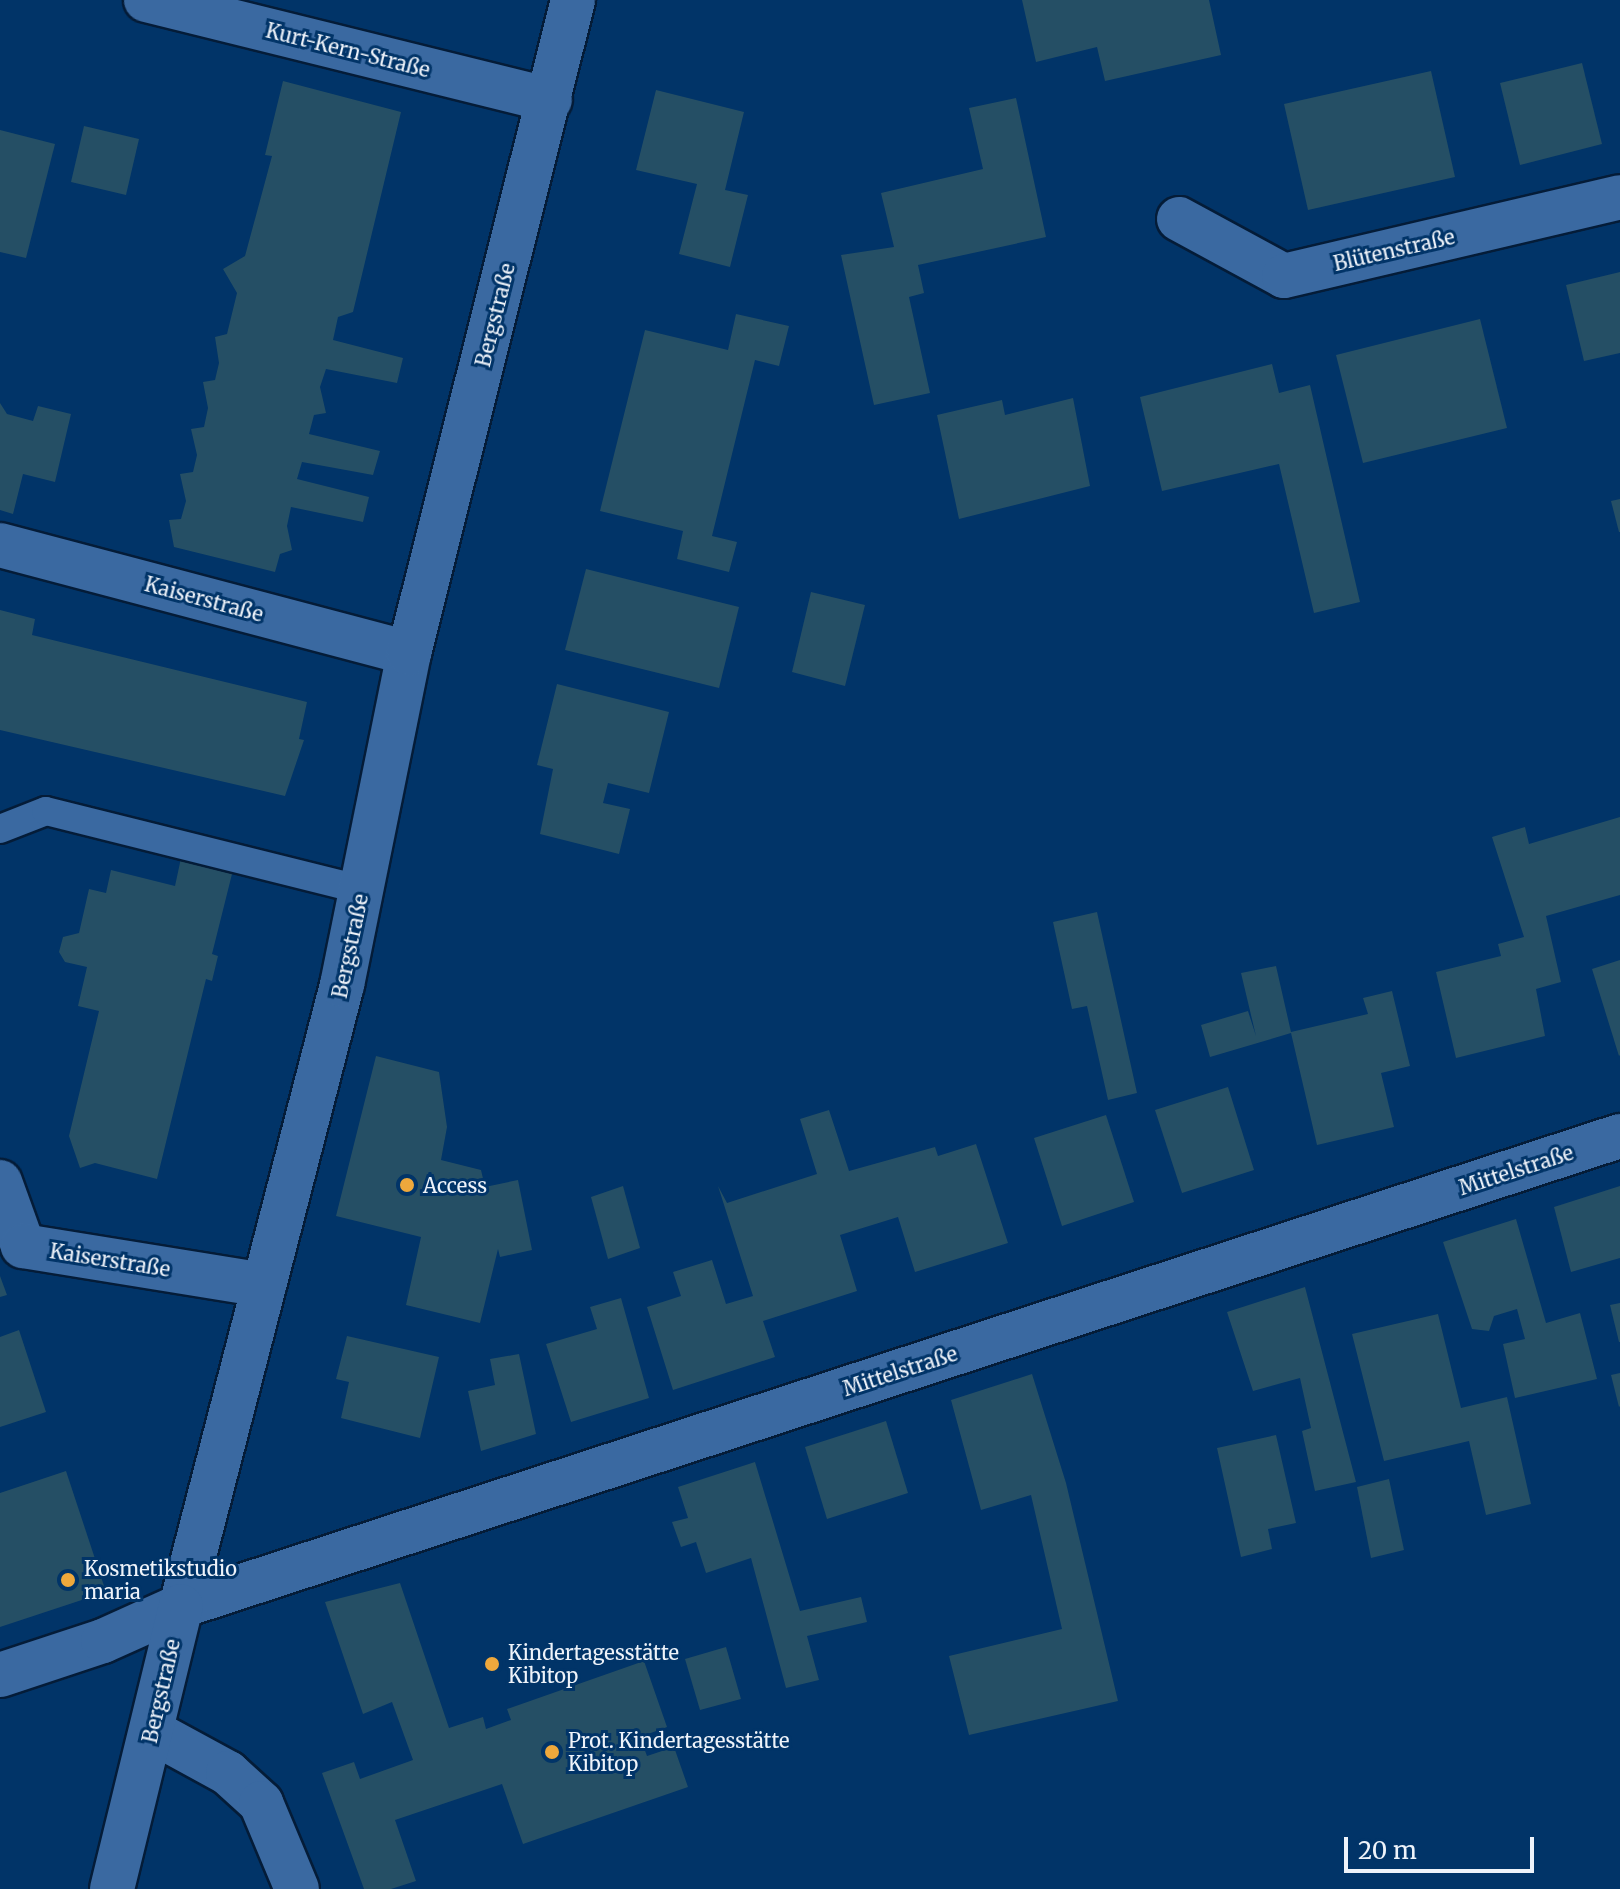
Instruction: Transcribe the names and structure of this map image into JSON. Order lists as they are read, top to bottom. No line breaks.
{"streets":{"street":["Kurt-Kern-Straße","Blütenstraße","Bergstraße","Kaiserstraße","Mittelstraße"]},"crossings":[["Kurt-Kern-Straße","Bergstraße"],["Bergstraße","Kaiserstraße"],["Bergstraße","Mittelstraße"]],"places":["Access","Kosmetikstudio maria","Kindertagesstätte Kibitop","Prot. Kindertagesstätte Kibitop"],"scale_bar":"20 m"}
